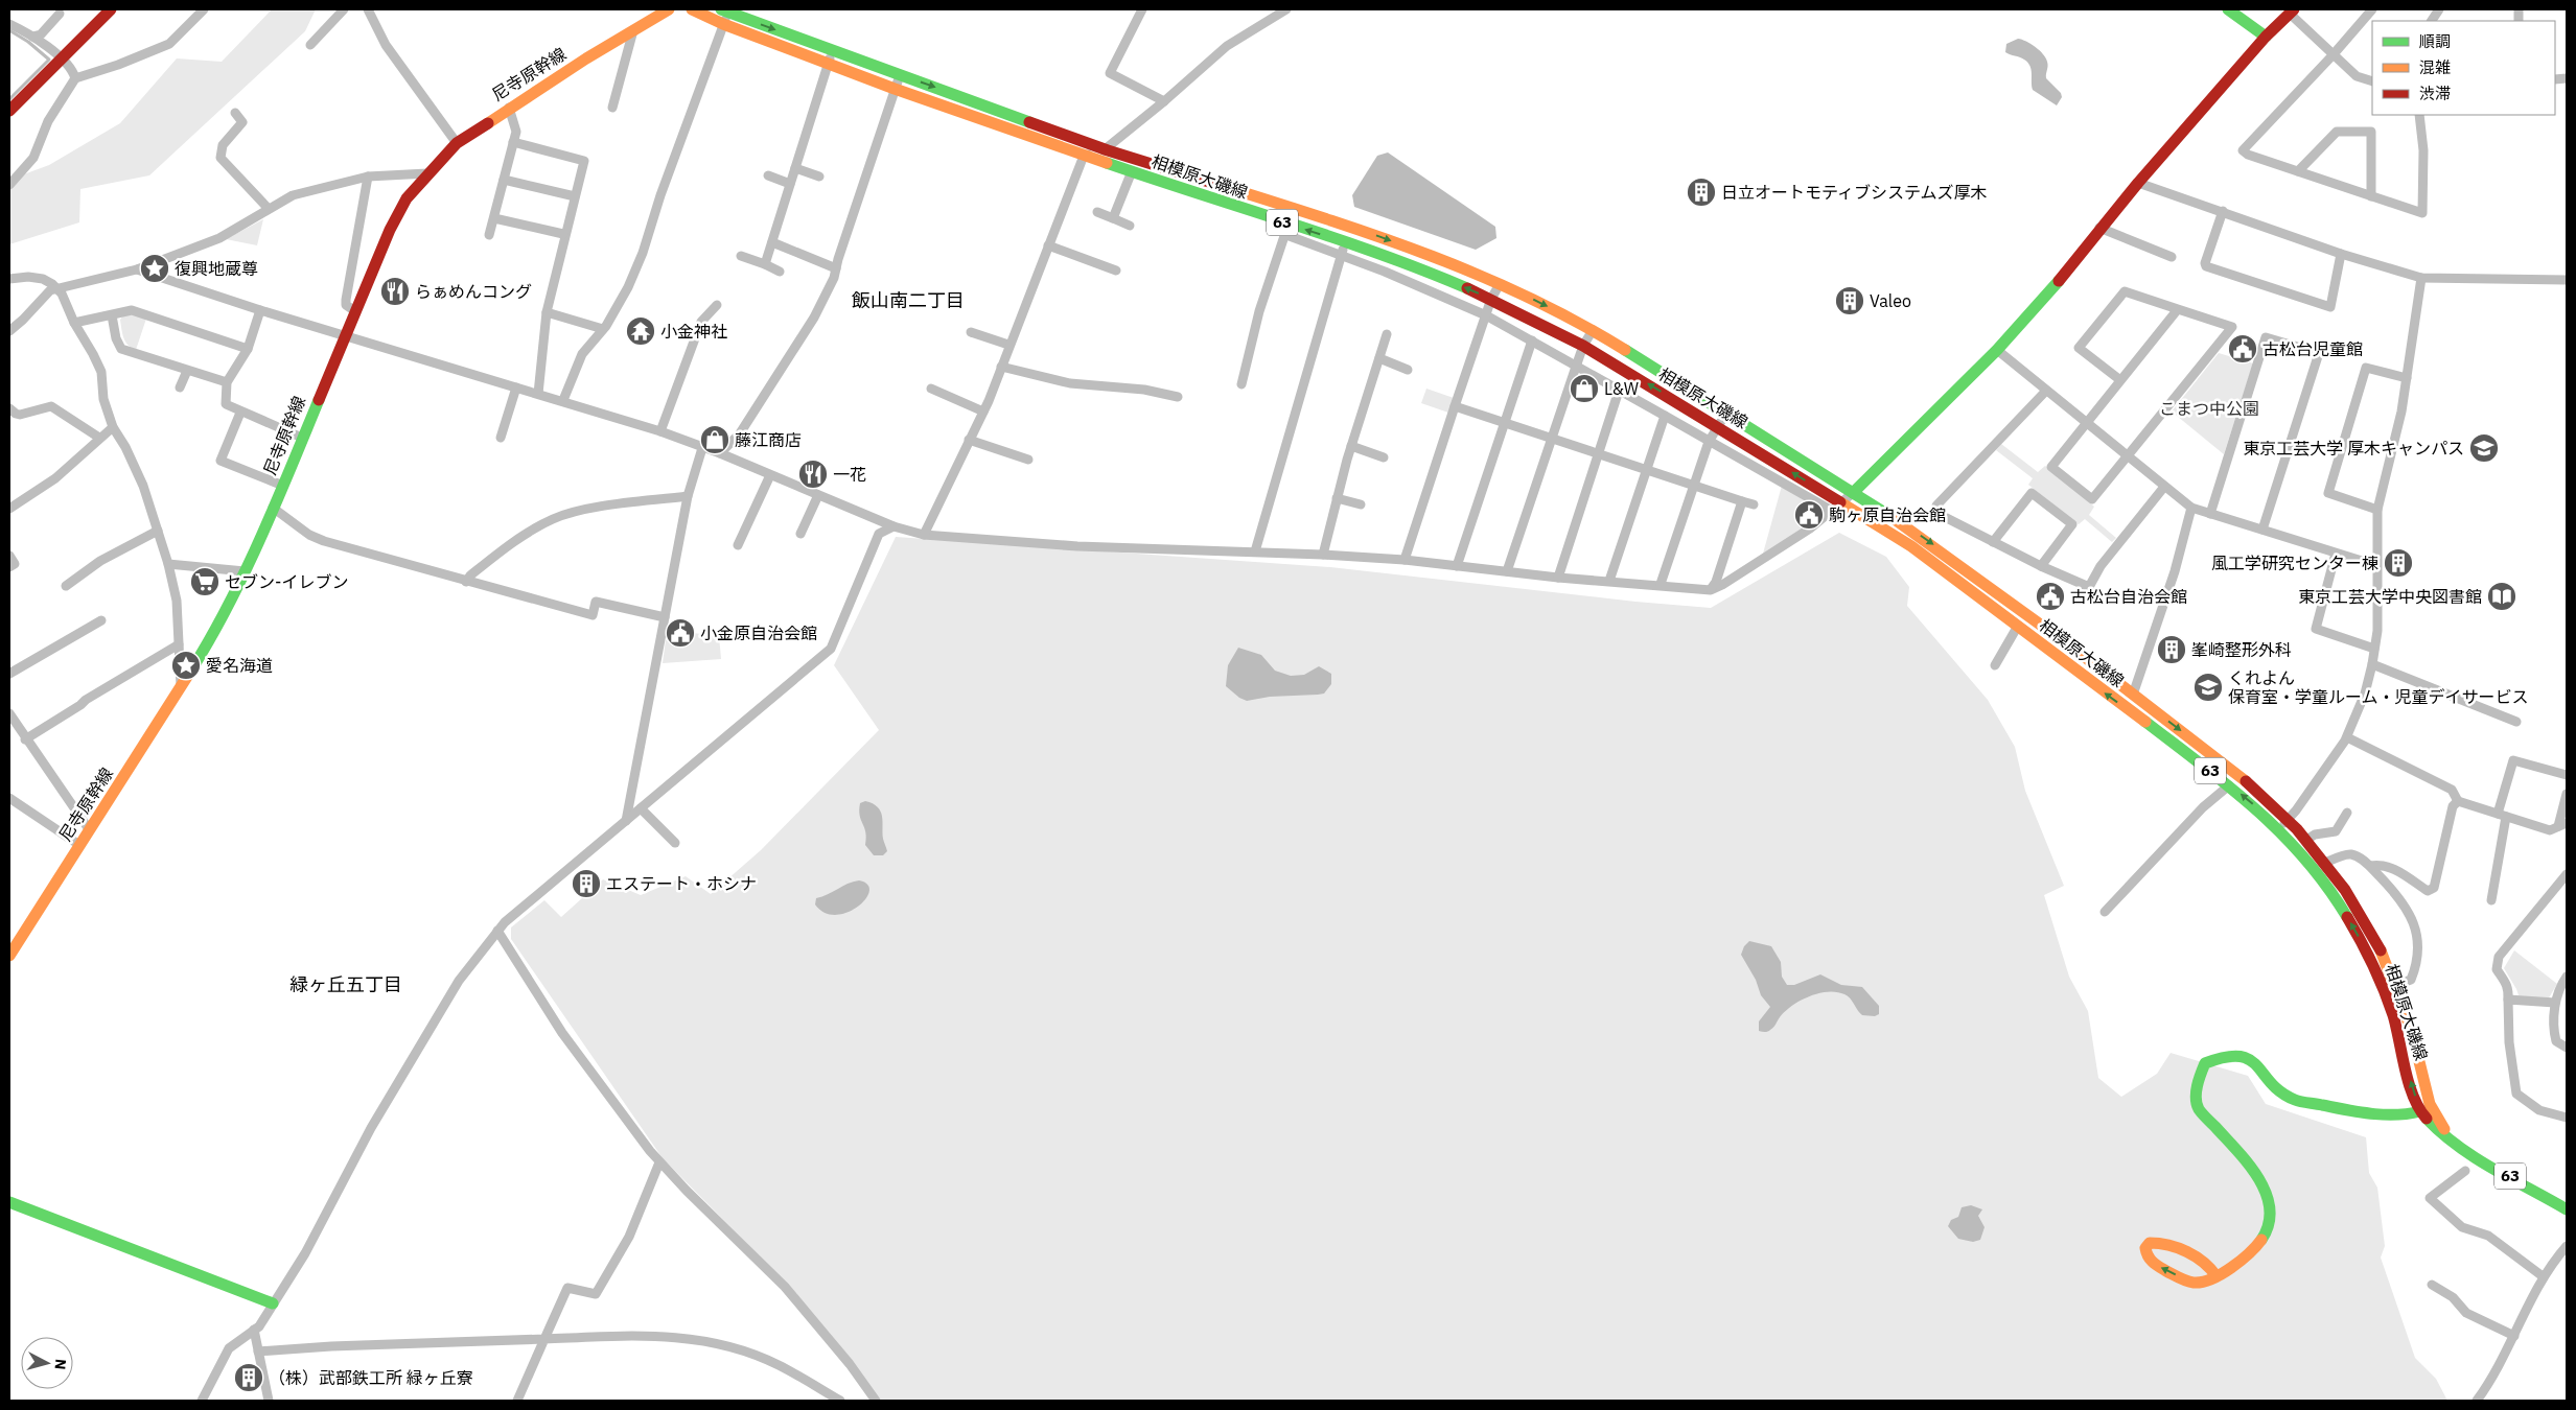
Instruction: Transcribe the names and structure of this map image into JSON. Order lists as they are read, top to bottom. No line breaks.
{"streets":{"main road":["尼寺原幹線","相模原大磯線","63"]},"districts":["飯山南二丁目","緑ヶ丘五丁目"],"parks":["こまつ中公園"],"places":{"building":["日立オートモティブシステムズ厚木","Valeo","風工学研究センター棟","峯崎整形外科","エステート・ホシナ","（株）武部鉄工所 緑ヶ丘寮"],"place":["復興地蔵尊","愛名海道"],"restaurant":["らぁめんコング","一花"],"temple":["小金神社"],"public building":["古松台児童館","駒ヶ原自治会館","古松台自治会館","小金原自治会館"],"shop":["L&W","藤江商店"],"school or university":["東京工芸大学 厚木キャンパス","くれよん 保育室・学童ルーム・児童デイサービス"],"supermarket":["セブン-イレブン"],"library":["東京工芸大学中央図書館"]},"legend":["順調","混雑","渋滞"],"north":"right"}
